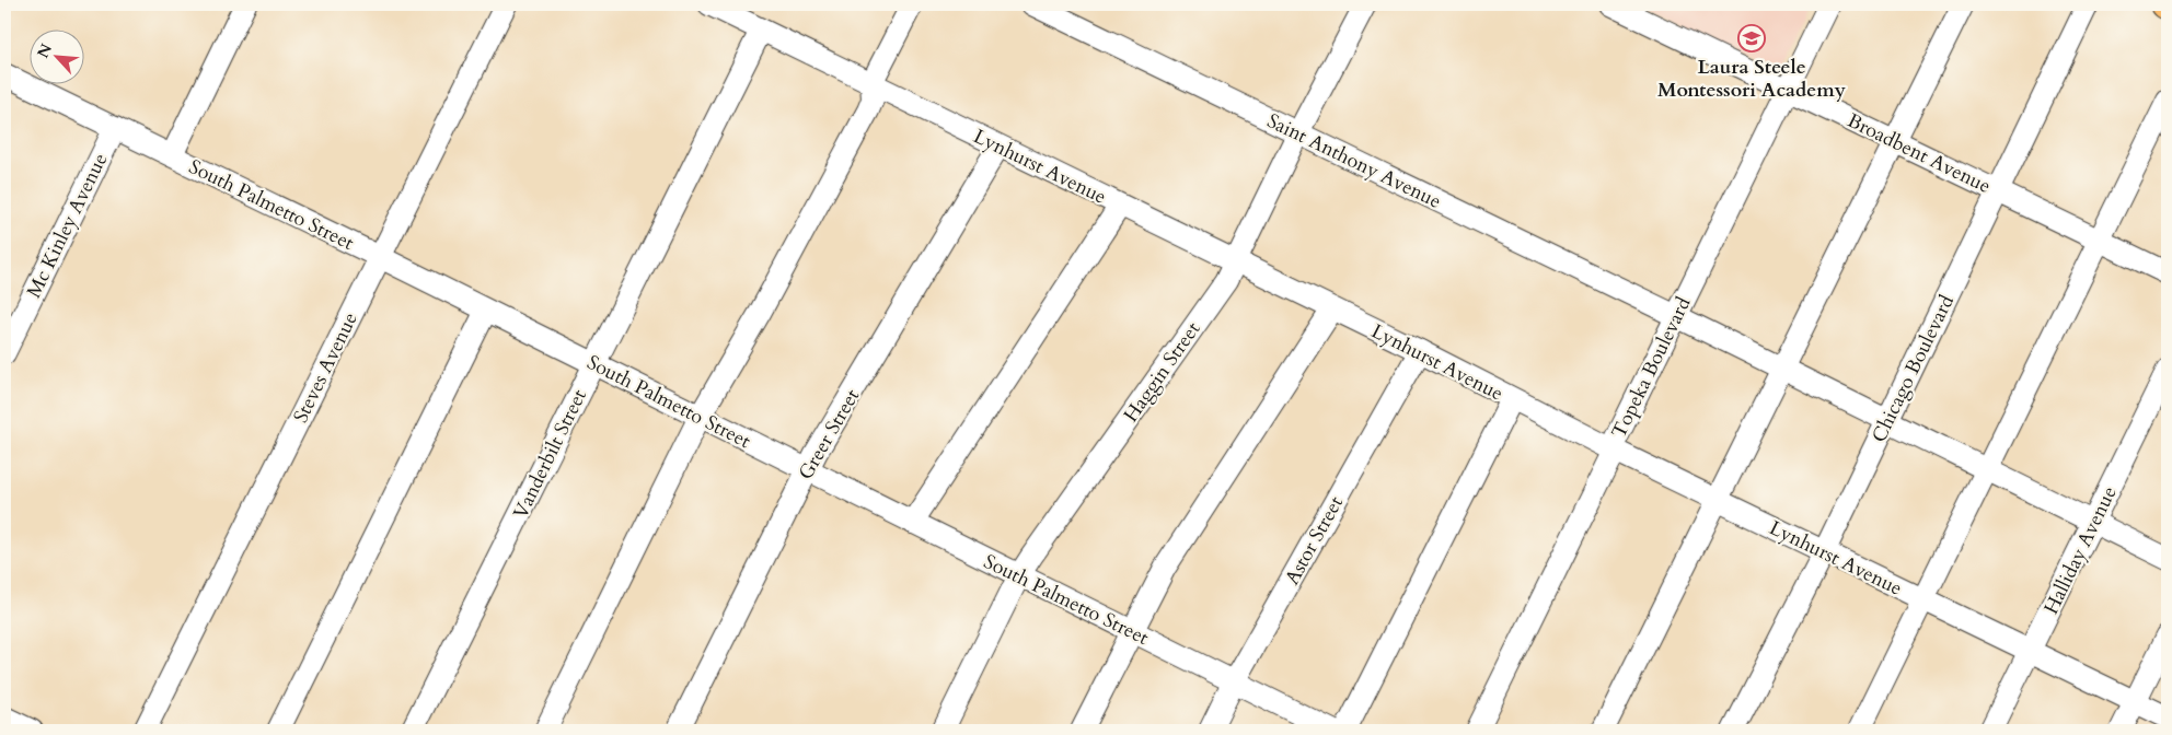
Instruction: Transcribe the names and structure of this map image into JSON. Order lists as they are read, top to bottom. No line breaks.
{"streets":{"street":["Broadbent Avenue","Saint Anthony Avenue","Lynhurst Avenue","South Palmetto Street","Mc Kinley Avenue","Steves Avenue","Topeka Boulevard","Chicago Boulevard","Haggin Street","Greer Street","Vanderbilt Street","Astor Street","Halliday Avenue"]},"crossings":[["Broadbent Avenue","Topeka Boulevard"],["Broadbent Avenue","Chicago Boulevard"],["Saint Anthony Avenue","Topeka Boulevard"],["Saint Anthony Avenue","Chicago Boulevard"],["Saint Anthony Avenue","Haggin Street"],["Saint Anthony Avenue","Halliday Avenue"],["Lynhurst Avenue","Topeka Boulevard"],["Lynhurst Avenue","Chicago Boulevard"],["Lynhurst Avenue","Haggin Street"],["Lynhurst Avenue","Greer Street"],["Lynhurst Avenue","Vanderbilt Street"],["Lynhurst Avenue","Astor Street"],["Lynhurst Avenue","Halliday Avenue"],["South Palmetto Street","Mc Kinley Avenue"],["South Palmetto Street","Steves Avenue"],["South Palmetto Street","Haggin Street"],["South Palmetto Street","Greer Street"],["South Palmetto Street","Vanderbilt Street"],["South Palmetto Street","Astor Street"]],"places":{"school or university":["Laura Steele Montessori Academy"]},"north":"top left"}
